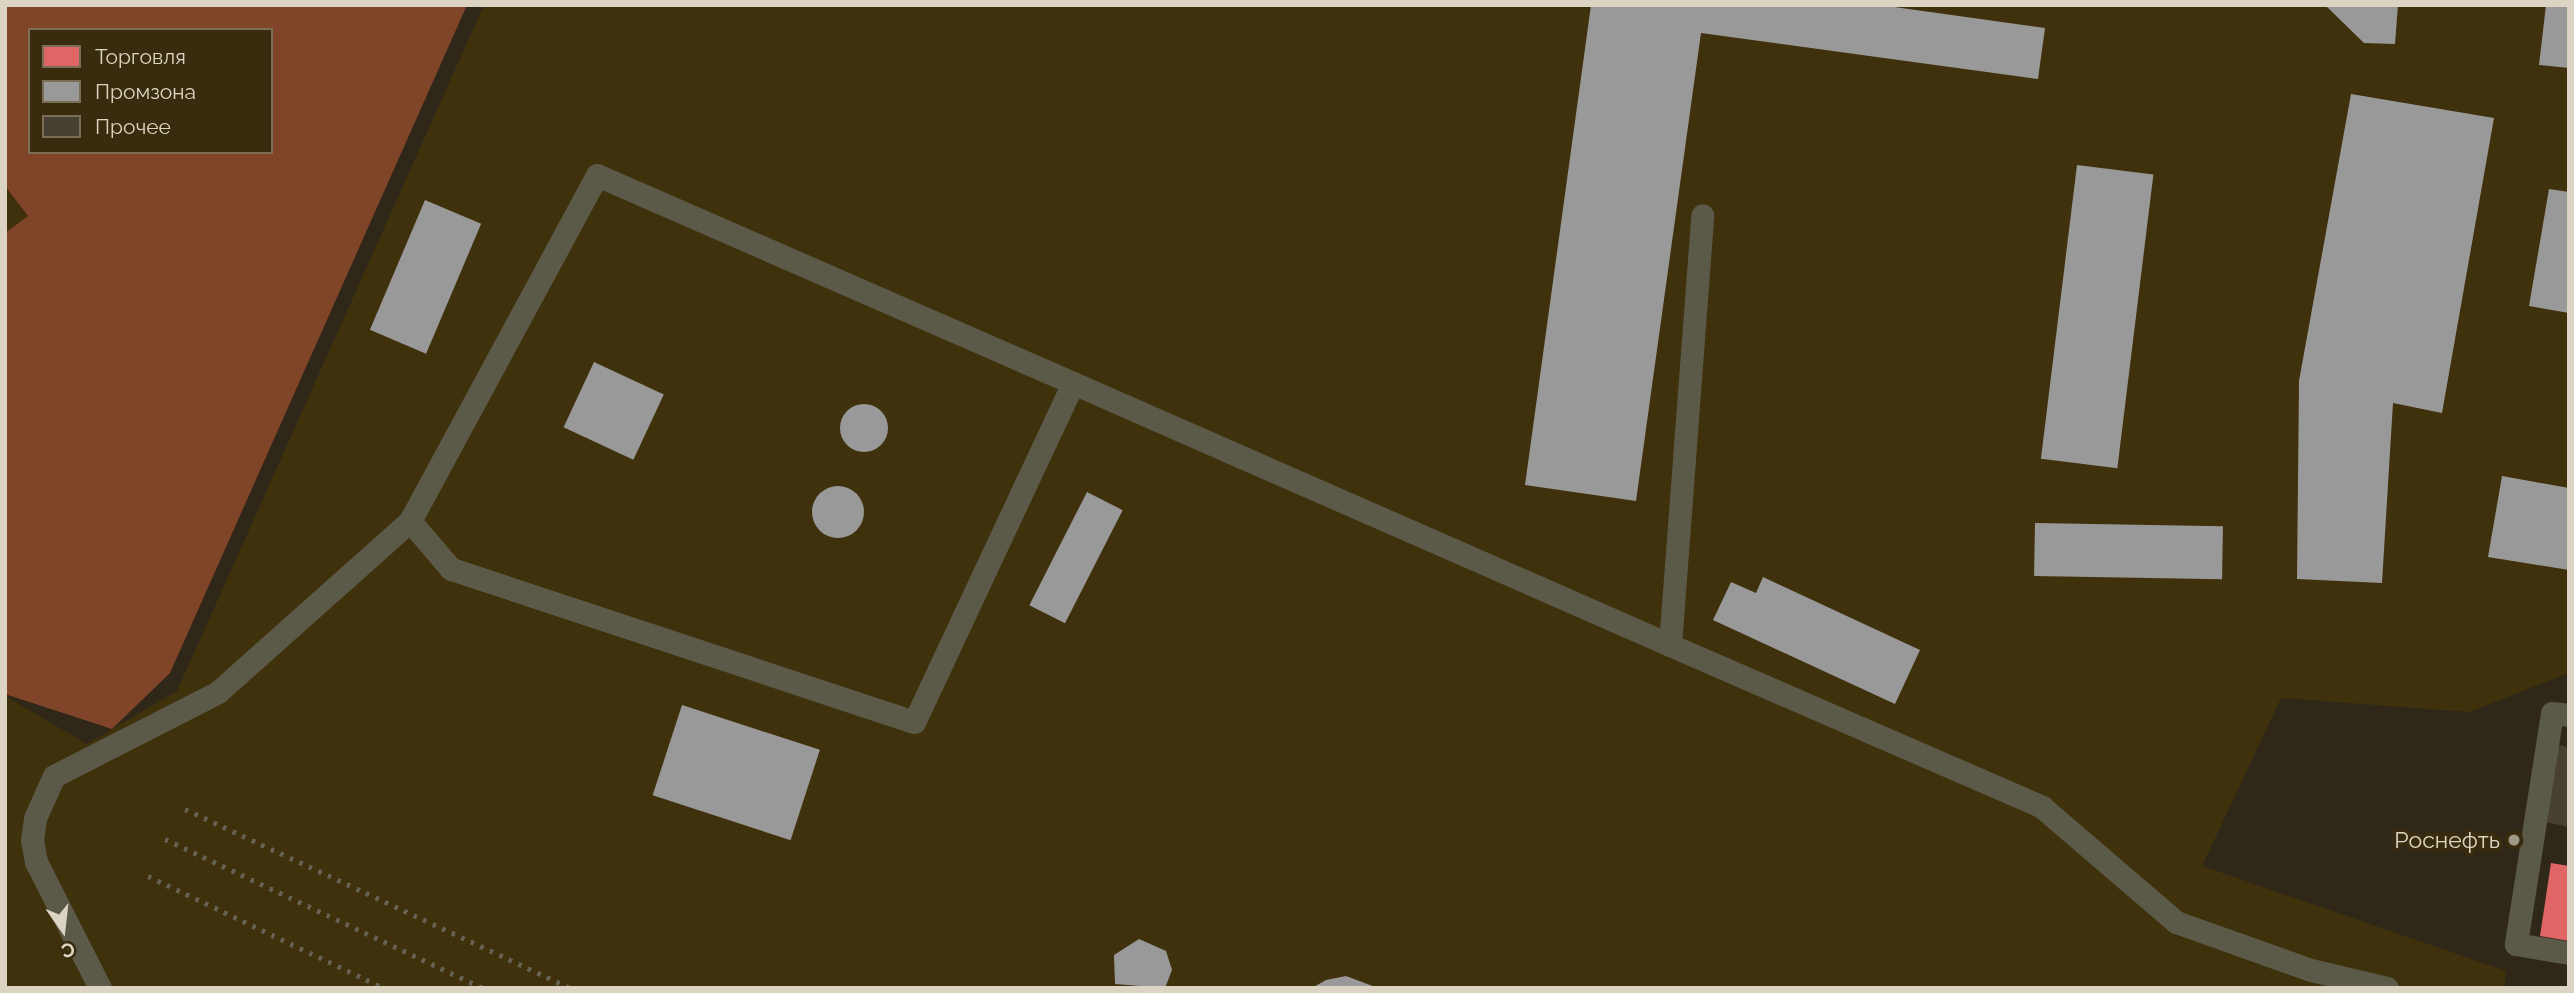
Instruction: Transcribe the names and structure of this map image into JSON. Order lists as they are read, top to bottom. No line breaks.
{"places":["Роснефть"],"legend":["Торговля","Промзона","Прочее"],"north":"bottom"}
